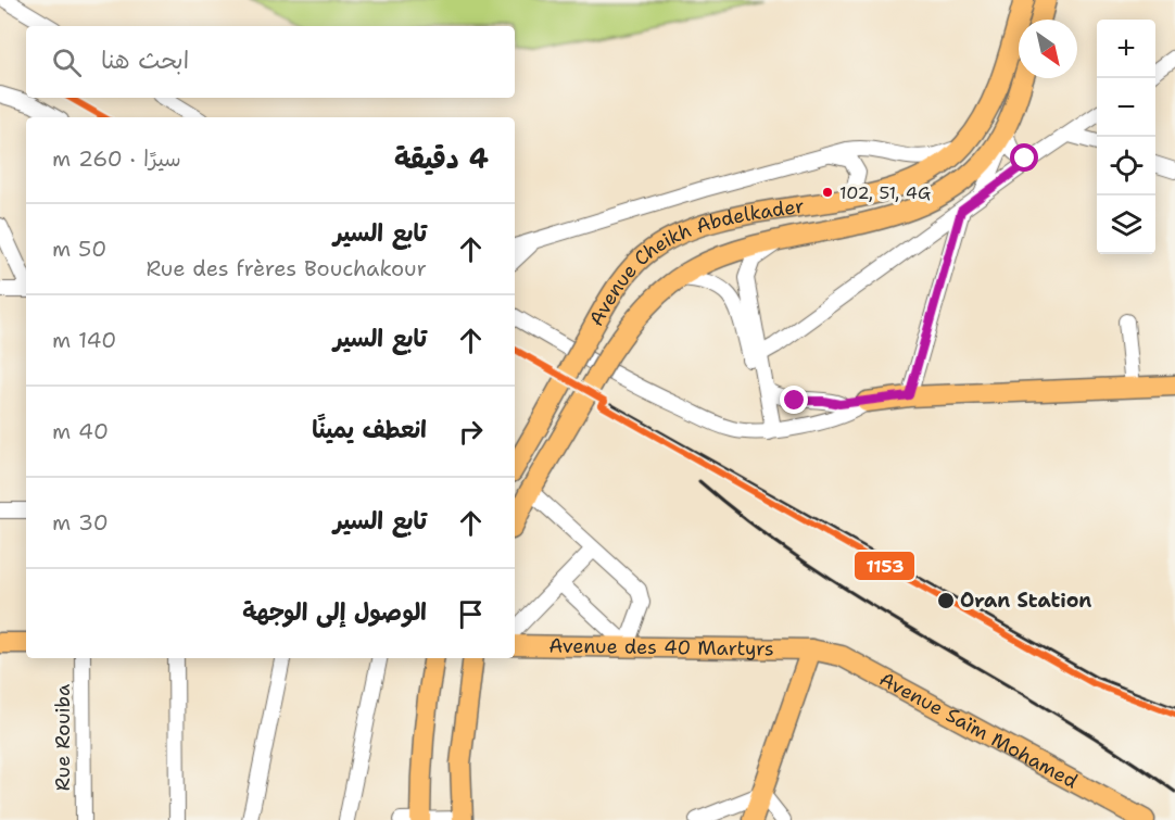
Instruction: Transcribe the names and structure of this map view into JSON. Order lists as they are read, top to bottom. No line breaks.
{"streets":{"main road":["Avenue Cheikh Abdelkader","Avenue des 40 Martyrs","Avenue Saïm Mohamed"],"street":["Rue Rouiba"]},"crossings":[["Avenue des 40 Martyrs","Avenue Saïm Mohamed"]],"places":["102, 51, 4G","Oran Station"],"lines":["transit line 1153"],"north":"bottom right","page":{"map_buttons":["+","−"],"search":"ابحث هنا","heading":["4 دقيقة","سيرًا · 260 m"],"list":[["تابع السير","Rue des frères Bouchakour","50 m"],["تابع السير","140 m"],["انعطف يمينًا","40 m"],["تابع السير","30 m"],"الوصول إلى الوجهة"]}}
